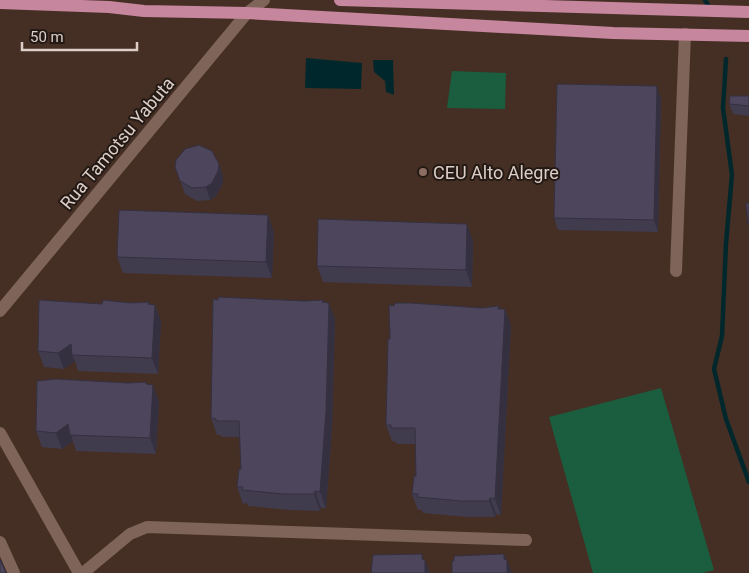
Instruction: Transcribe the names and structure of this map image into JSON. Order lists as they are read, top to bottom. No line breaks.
{"streets":{"street":["Rua Tamotsu Yabuta"]},"places":["CEU Alto Alegre"],"scale_bar":"50 m"}
